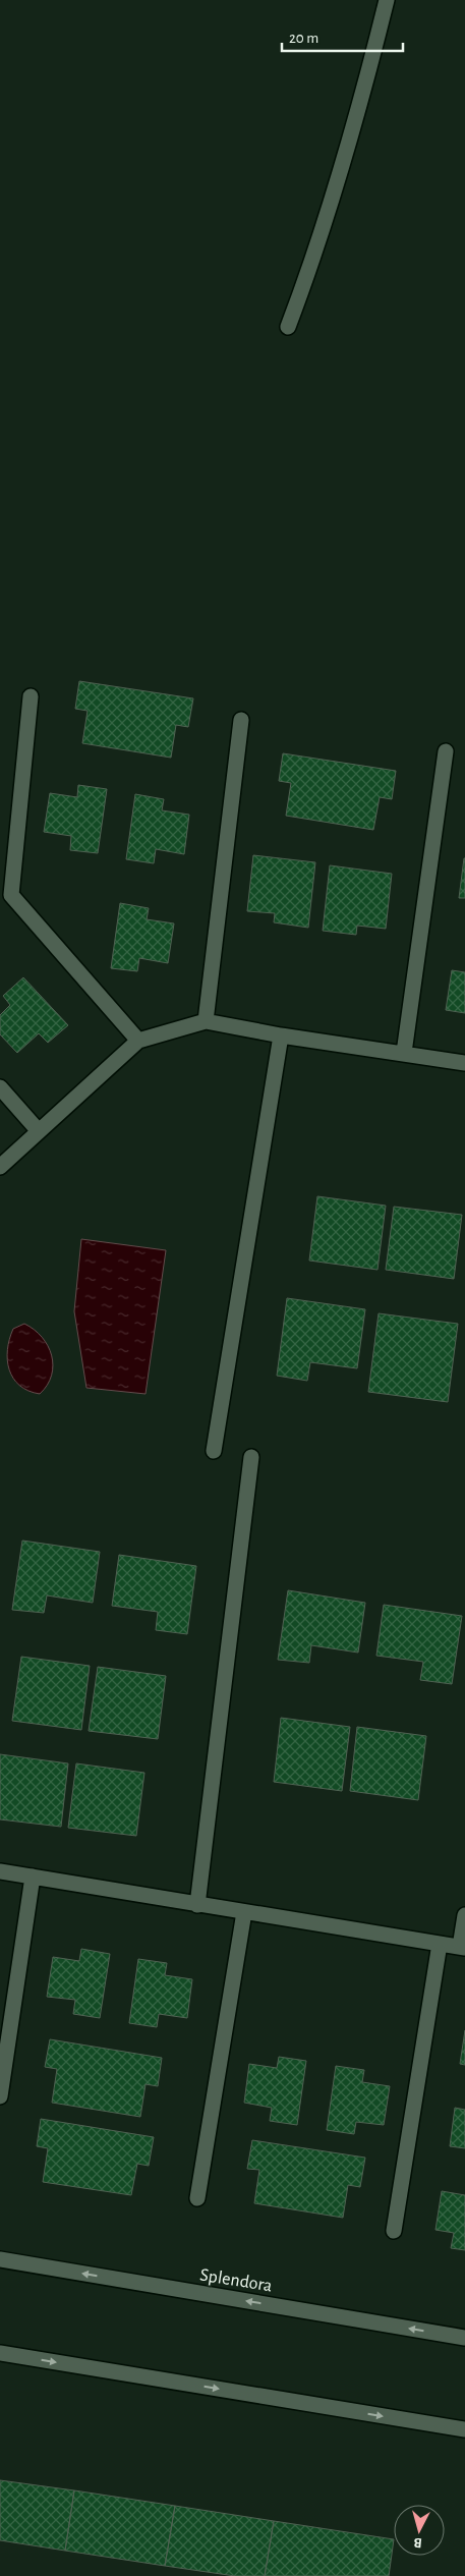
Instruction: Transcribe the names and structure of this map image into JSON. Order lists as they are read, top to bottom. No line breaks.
{"streets":{"street":["Splendora"]},"scale_bar":"20 m","north":"bottom"}
